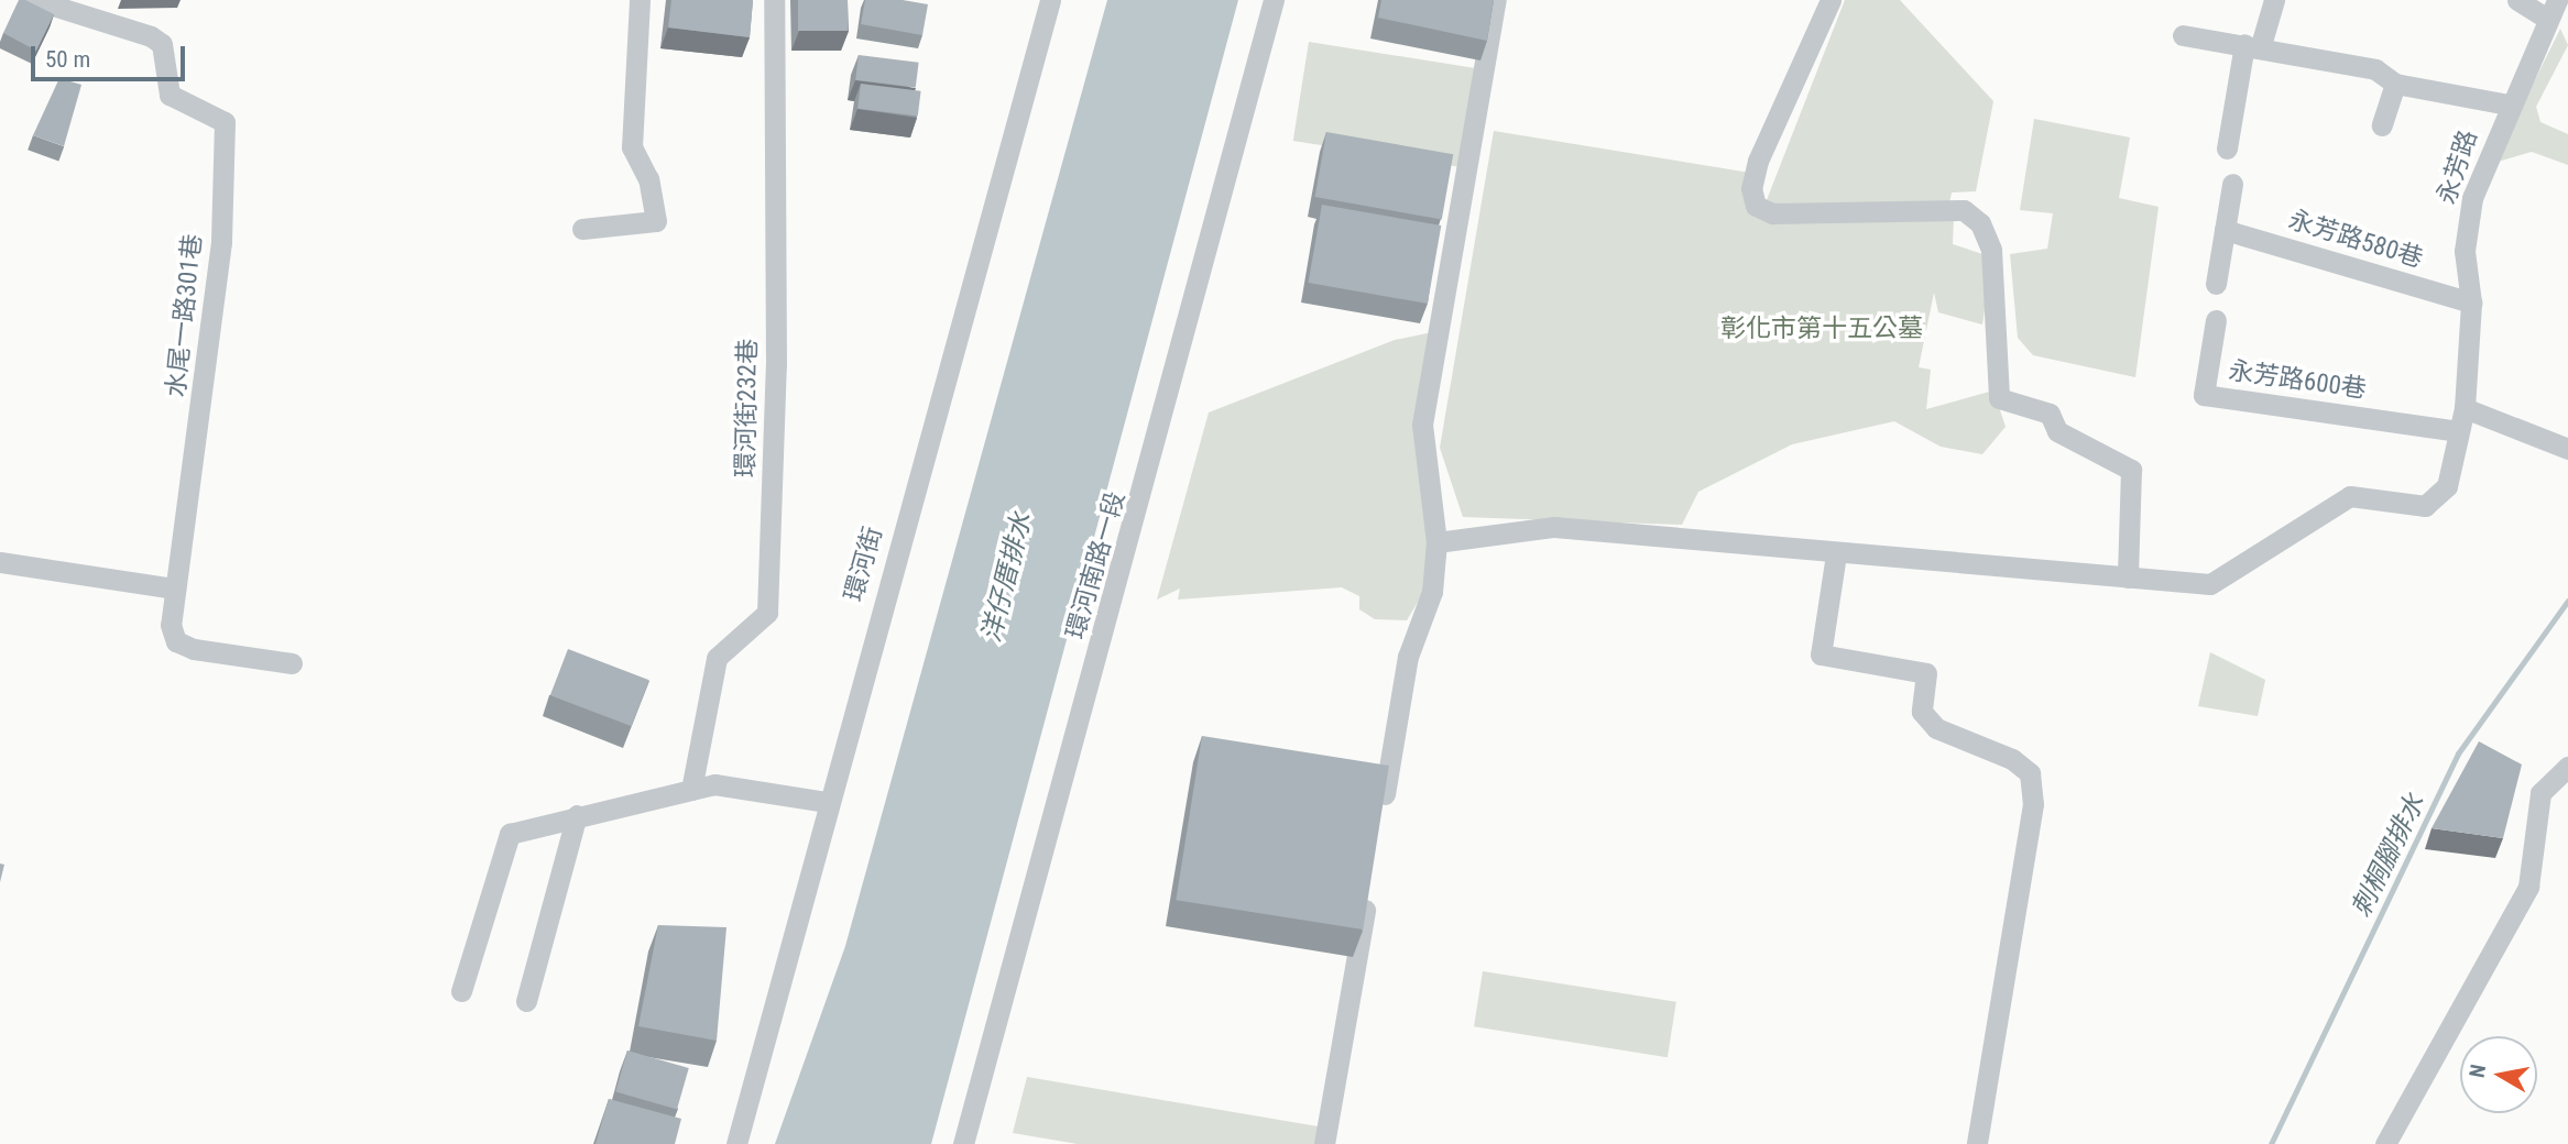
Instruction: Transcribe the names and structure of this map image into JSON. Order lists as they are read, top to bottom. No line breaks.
{"streets":{"street":["永芳路","永芳路580巷","水尾一路301巷","永芳路600巷","環河街232巷","環河街","環河南路一段"]},"crossings":[["永芳路","永芳路580巷"],["永芳路","永芳路600巷"]],"water":["洋仔厝排水","刺桐腳排水"],"parks":["彰化市第十五公墓"],"scale_bar":"50 m","north":"left"}
